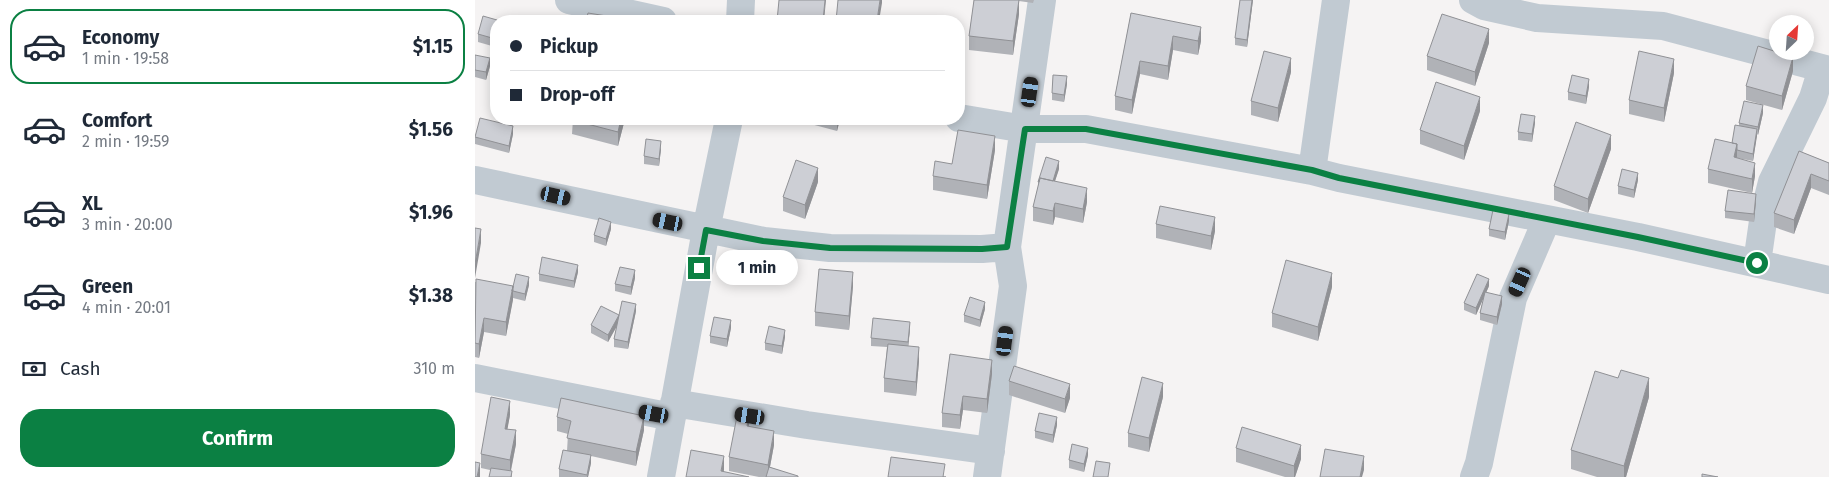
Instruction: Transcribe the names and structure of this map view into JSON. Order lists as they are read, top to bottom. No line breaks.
{"north":"top right","page":{"list":[{"name":"Economy","note":"1 min · 19:58","value":"$1.15"},{"name":"Comfort","note":"2 min · 19:59","value":"$1.56"},{"name":"XL","note":"3 min · 20:00","value":"$1.96"},{"name":"Green","note":"4 min · 20:01","value":"$1.38"}],"banner":["Pickup","Drop-off"],"bubble":"1 min","pay":["Cash","310 m"],"buttons":"Confirm"}}
